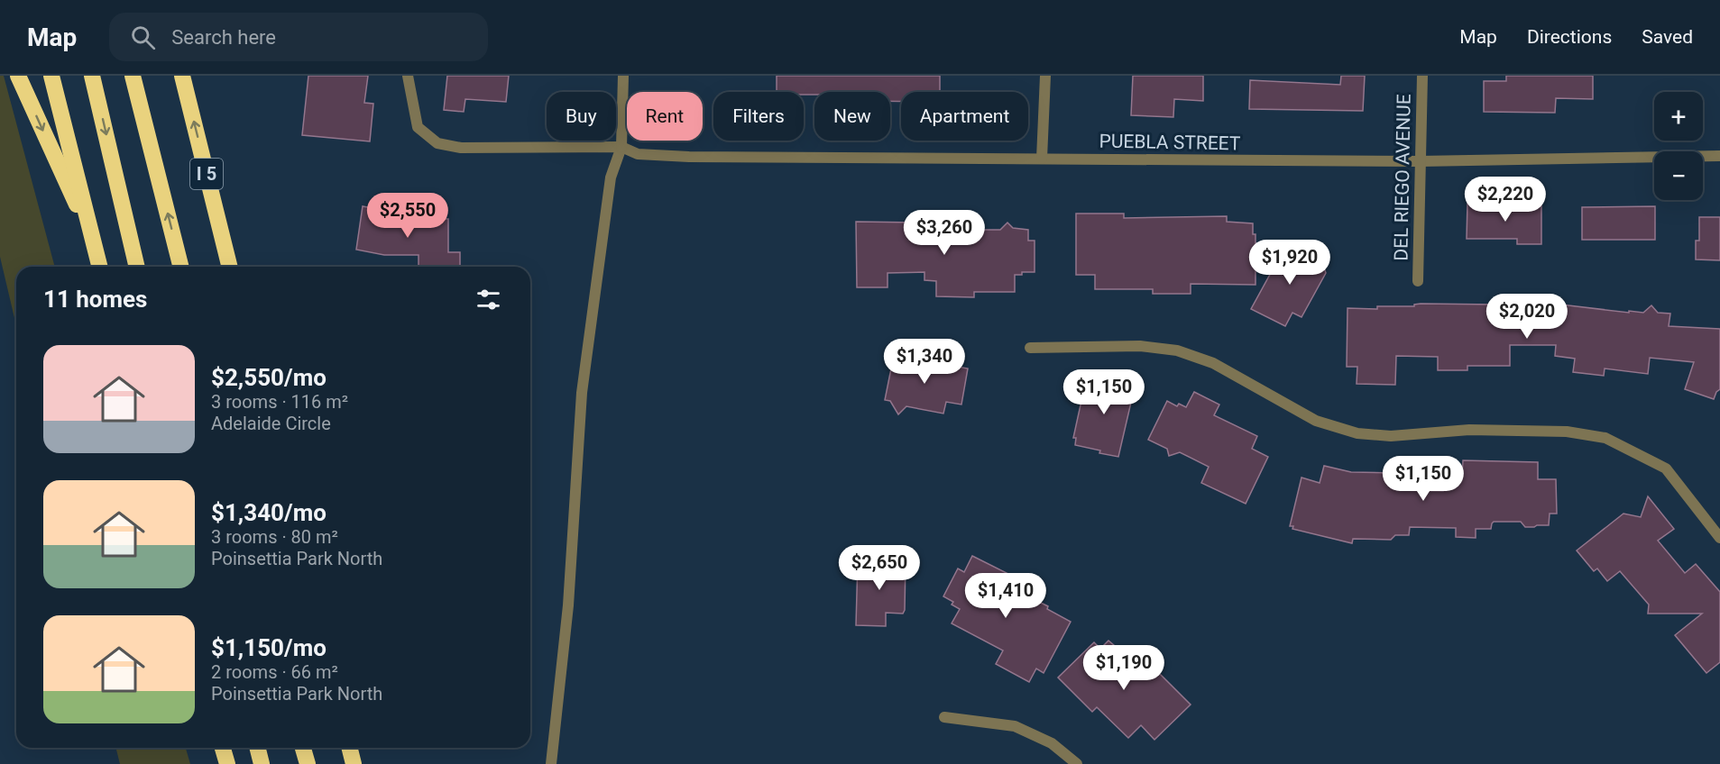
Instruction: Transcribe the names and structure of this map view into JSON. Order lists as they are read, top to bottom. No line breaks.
{"streets":{"highway":["I 5"],"street":["PUEBLA STREET","DEL RIEGO AVENUE"]},"crossings":[["PUEBLA STREET","DEL RIEGO AVENUE"]],"page":{"header":"Map","search":"Search here","nav":["Map","Directions","Saved"],"map_buttons":["+","−"],"chip":["Buy","Rent","Filters","New","Apartment"],"price":["$2,220","$2,550","$3,260","$1,920","$2,020","$1,340","$1,150","$1,150","$2,650","$1,410","$1,190"],"heading":"11 homes","list":[{"name":"$2,550/mo","note":"3 rooms · 116 m² · Adelaide Circle"},{"name":"$1,340/mo","note":"3 rooms · 80 m² · Poinsettia Park North"},{"name":"$1,150/mo","note":"2 rooms · 66 m² · Poinsettia Park North"}]}}
